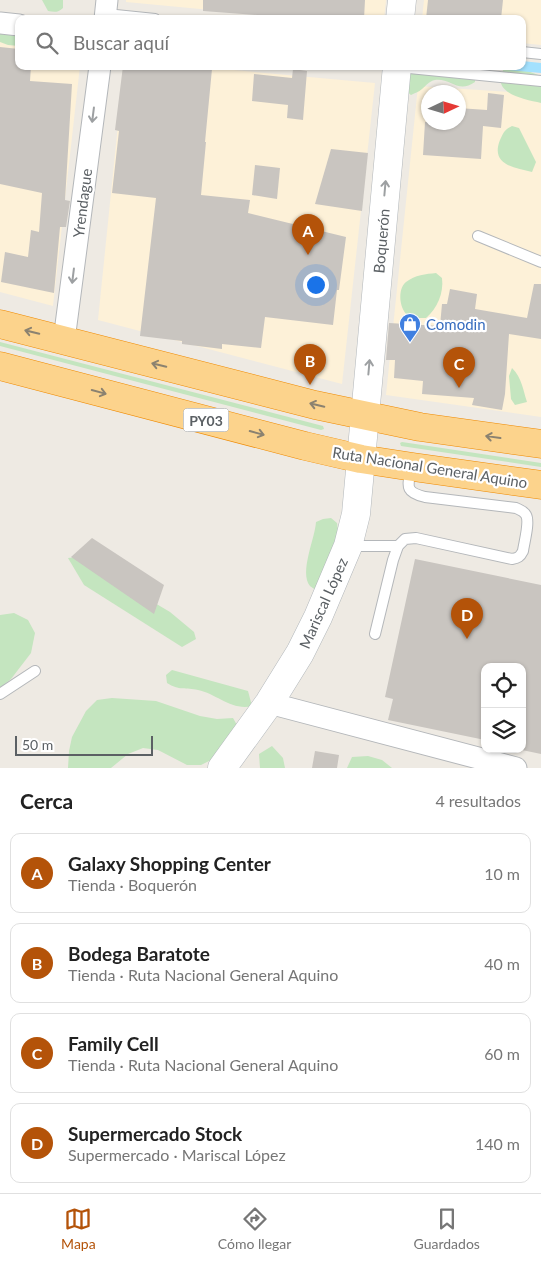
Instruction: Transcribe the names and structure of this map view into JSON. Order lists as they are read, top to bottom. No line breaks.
{"streets":{"highway":["PY03","Ruta Nacional General Aquino"],"street":["Yrendague","Boquerón","Mariscal López"]},"crossings":[["Boquerón","Mariscal López"],["Ruta Nacional General Aquino","Mariscal López"]],"one_way":["Yrendague","Boquerón"],"places":{"shop":["Comodin"]},"scale_bar":"50 m","north":"right","page":{"search":"Buscar aquí","pins":["A","B","C","D"],"scale":"50 m","heading":["Cerca","4 resultados"],"list":[{"mark":"A","name":"Galaxy Shopping Center","note":"Tienda · Boquerón","value":"10 m"},{"mark":"B","name":"Bodega Baratote","note":"Tienda · Ruta Nacional General Aquino","value":"40 m"},{"mark":"C","name":"Family Cell","note":"Tienda · Ruta Nacional General Aquino","value":"60 m"},{"mark":"D","name":"Supermercado Stock","note":"Supermercado · Mariscal López","value":"140 m"}],"nav":["Mapa","Cómo llegar","Guardados"]}}
